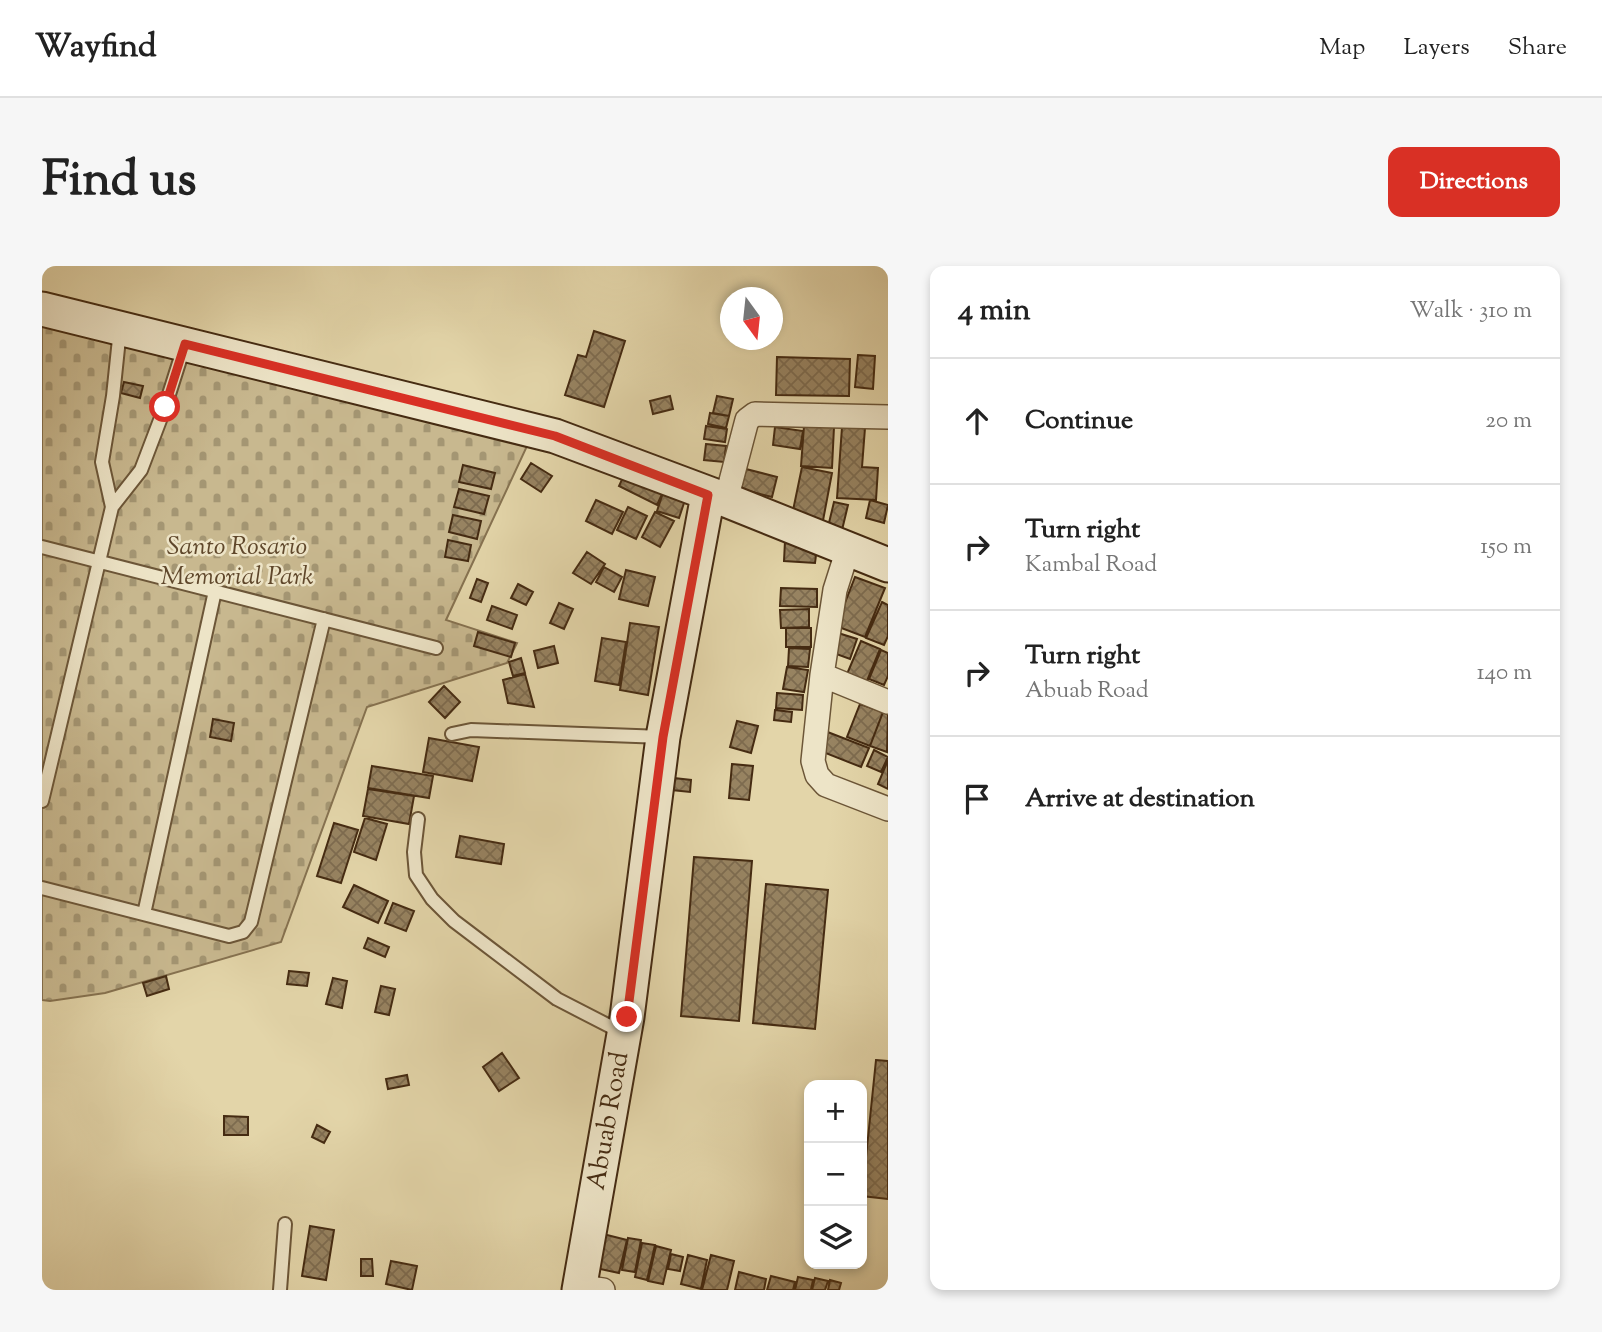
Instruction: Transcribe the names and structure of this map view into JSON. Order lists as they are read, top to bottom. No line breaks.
{"streets":{"main road":["Abuab Road"]},"parks":["Santo Rosario Memorial Park"],"north":"bottom","page":{"header":"Wayfind","nav":["Map","Layers","Share"],"title":"Find us","buttons":"Directions","heading":["4 min","Walk · 310 m"],"list":[["Continue","20 m"],["Turn right","Kambal Road","150 m"],["Turn right","Abuab Road","140 m"],"Arrive at destination"],"map_buttons":["+","−"]}}
